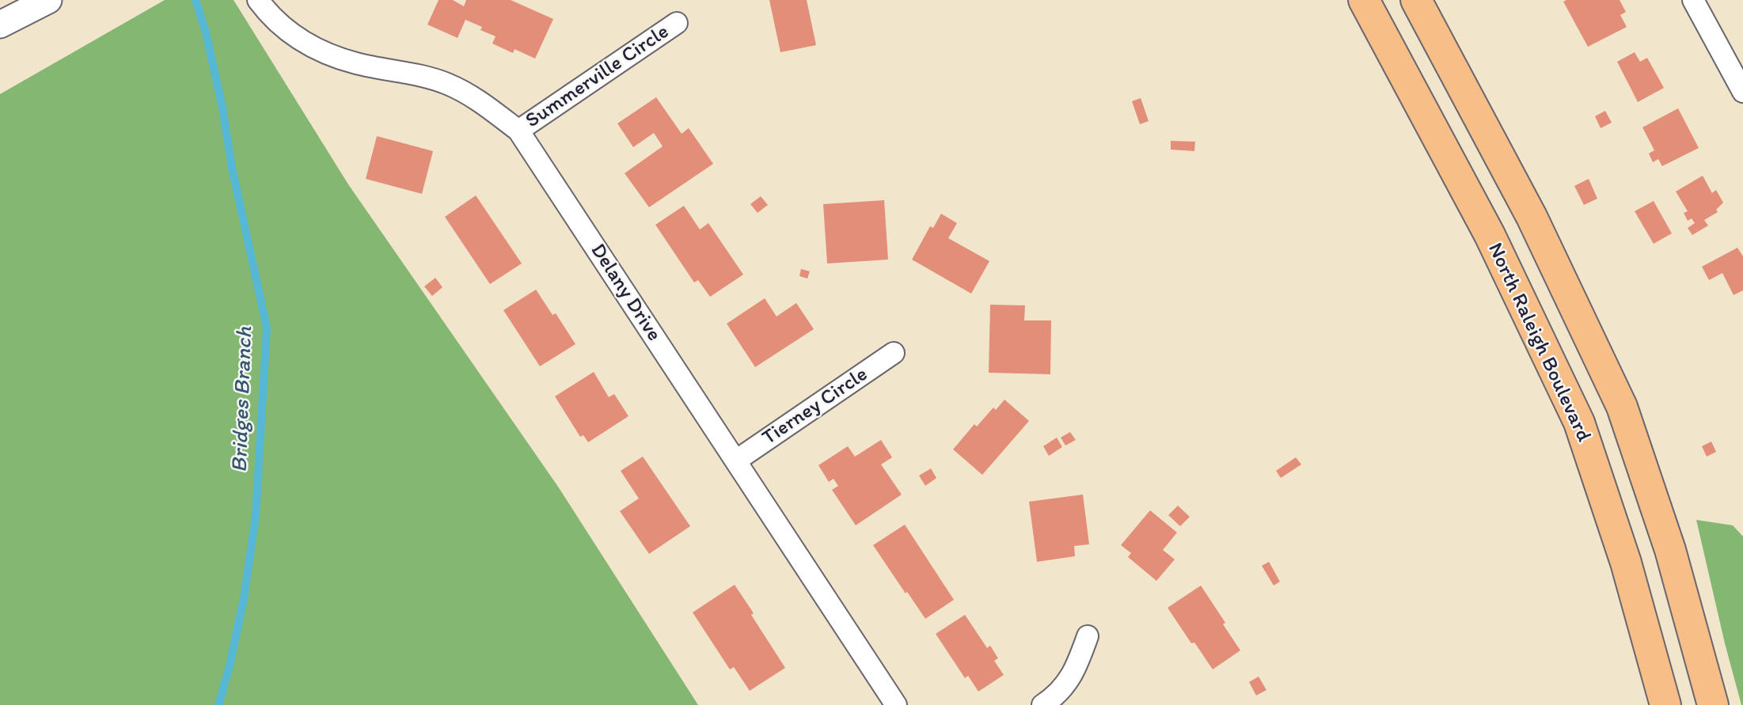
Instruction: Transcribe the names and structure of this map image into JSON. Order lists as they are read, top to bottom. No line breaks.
{"streets":{"main road":["North Raleigh Boulevard"],"street":["Summerville Circle","Delany Drive","Tierney Circle"]},"crossings":[["Summerville Circle","Delany Drive"],["Delany Drive","Tierney Circle"]],"water":["Bridges Branch"]}
